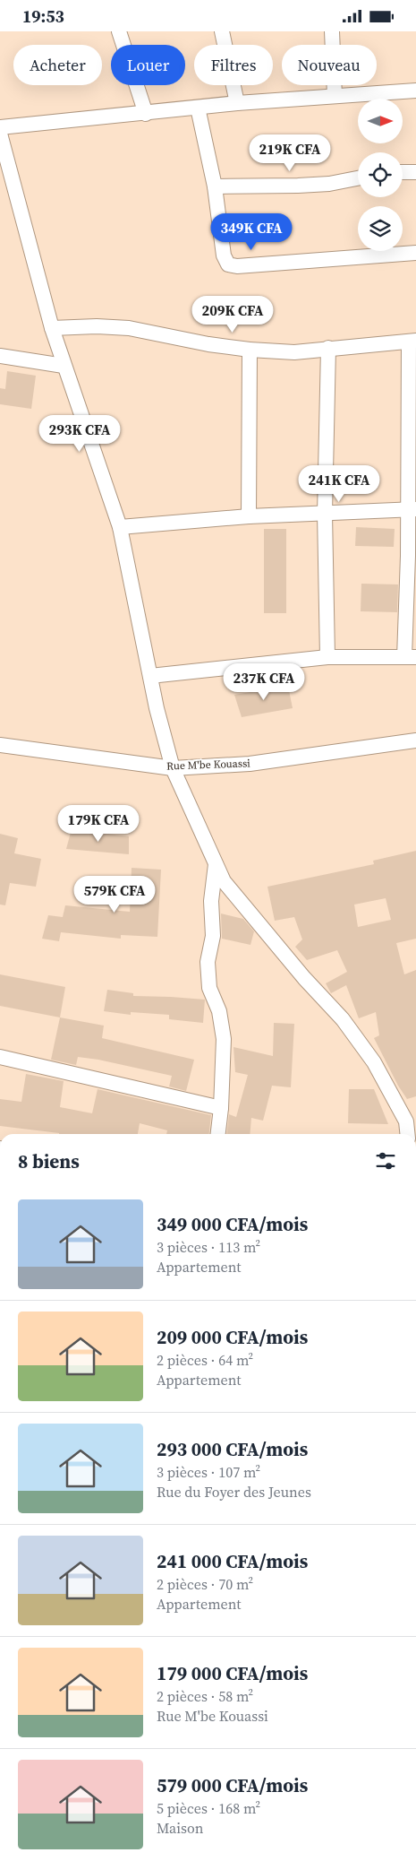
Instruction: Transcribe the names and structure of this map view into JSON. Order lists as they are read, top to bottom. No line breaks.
{"streets":{"street":["Rue M'be Kouassi"]},"north":"right","page":{"status":"19:53","chip":["Acheter","Louer","Filtres","Nouveau"],"price":["219K CFA","349K CFA","209K CFA","293K CFA","241K CFA","237K CFA","179K CFA","579K CFA"],"heading":"8 biens","list":[{"name":"349 000 CFA/mois","note":"3 pièces · 113 m² · Appartement"},{"name":"209 000 CFA/mois","note":"2 pièces · 64 m² · Appartement"},{"name":"293 000 CFA/mois","note":"3 pièces · 107 m² · Rue du Foyer des Jeunes"},{"name":"241 000 CFA/mois","note":"2 pièces · 70 m² · Appartement"},{"name":"179 000 CFA/mois","note":"2 pièces · 58 m² · Rue M'be Kouassi"},{"name":"579 000 CFA/mois","note":"5 pièces · 168 m² · Maison"}]}}
